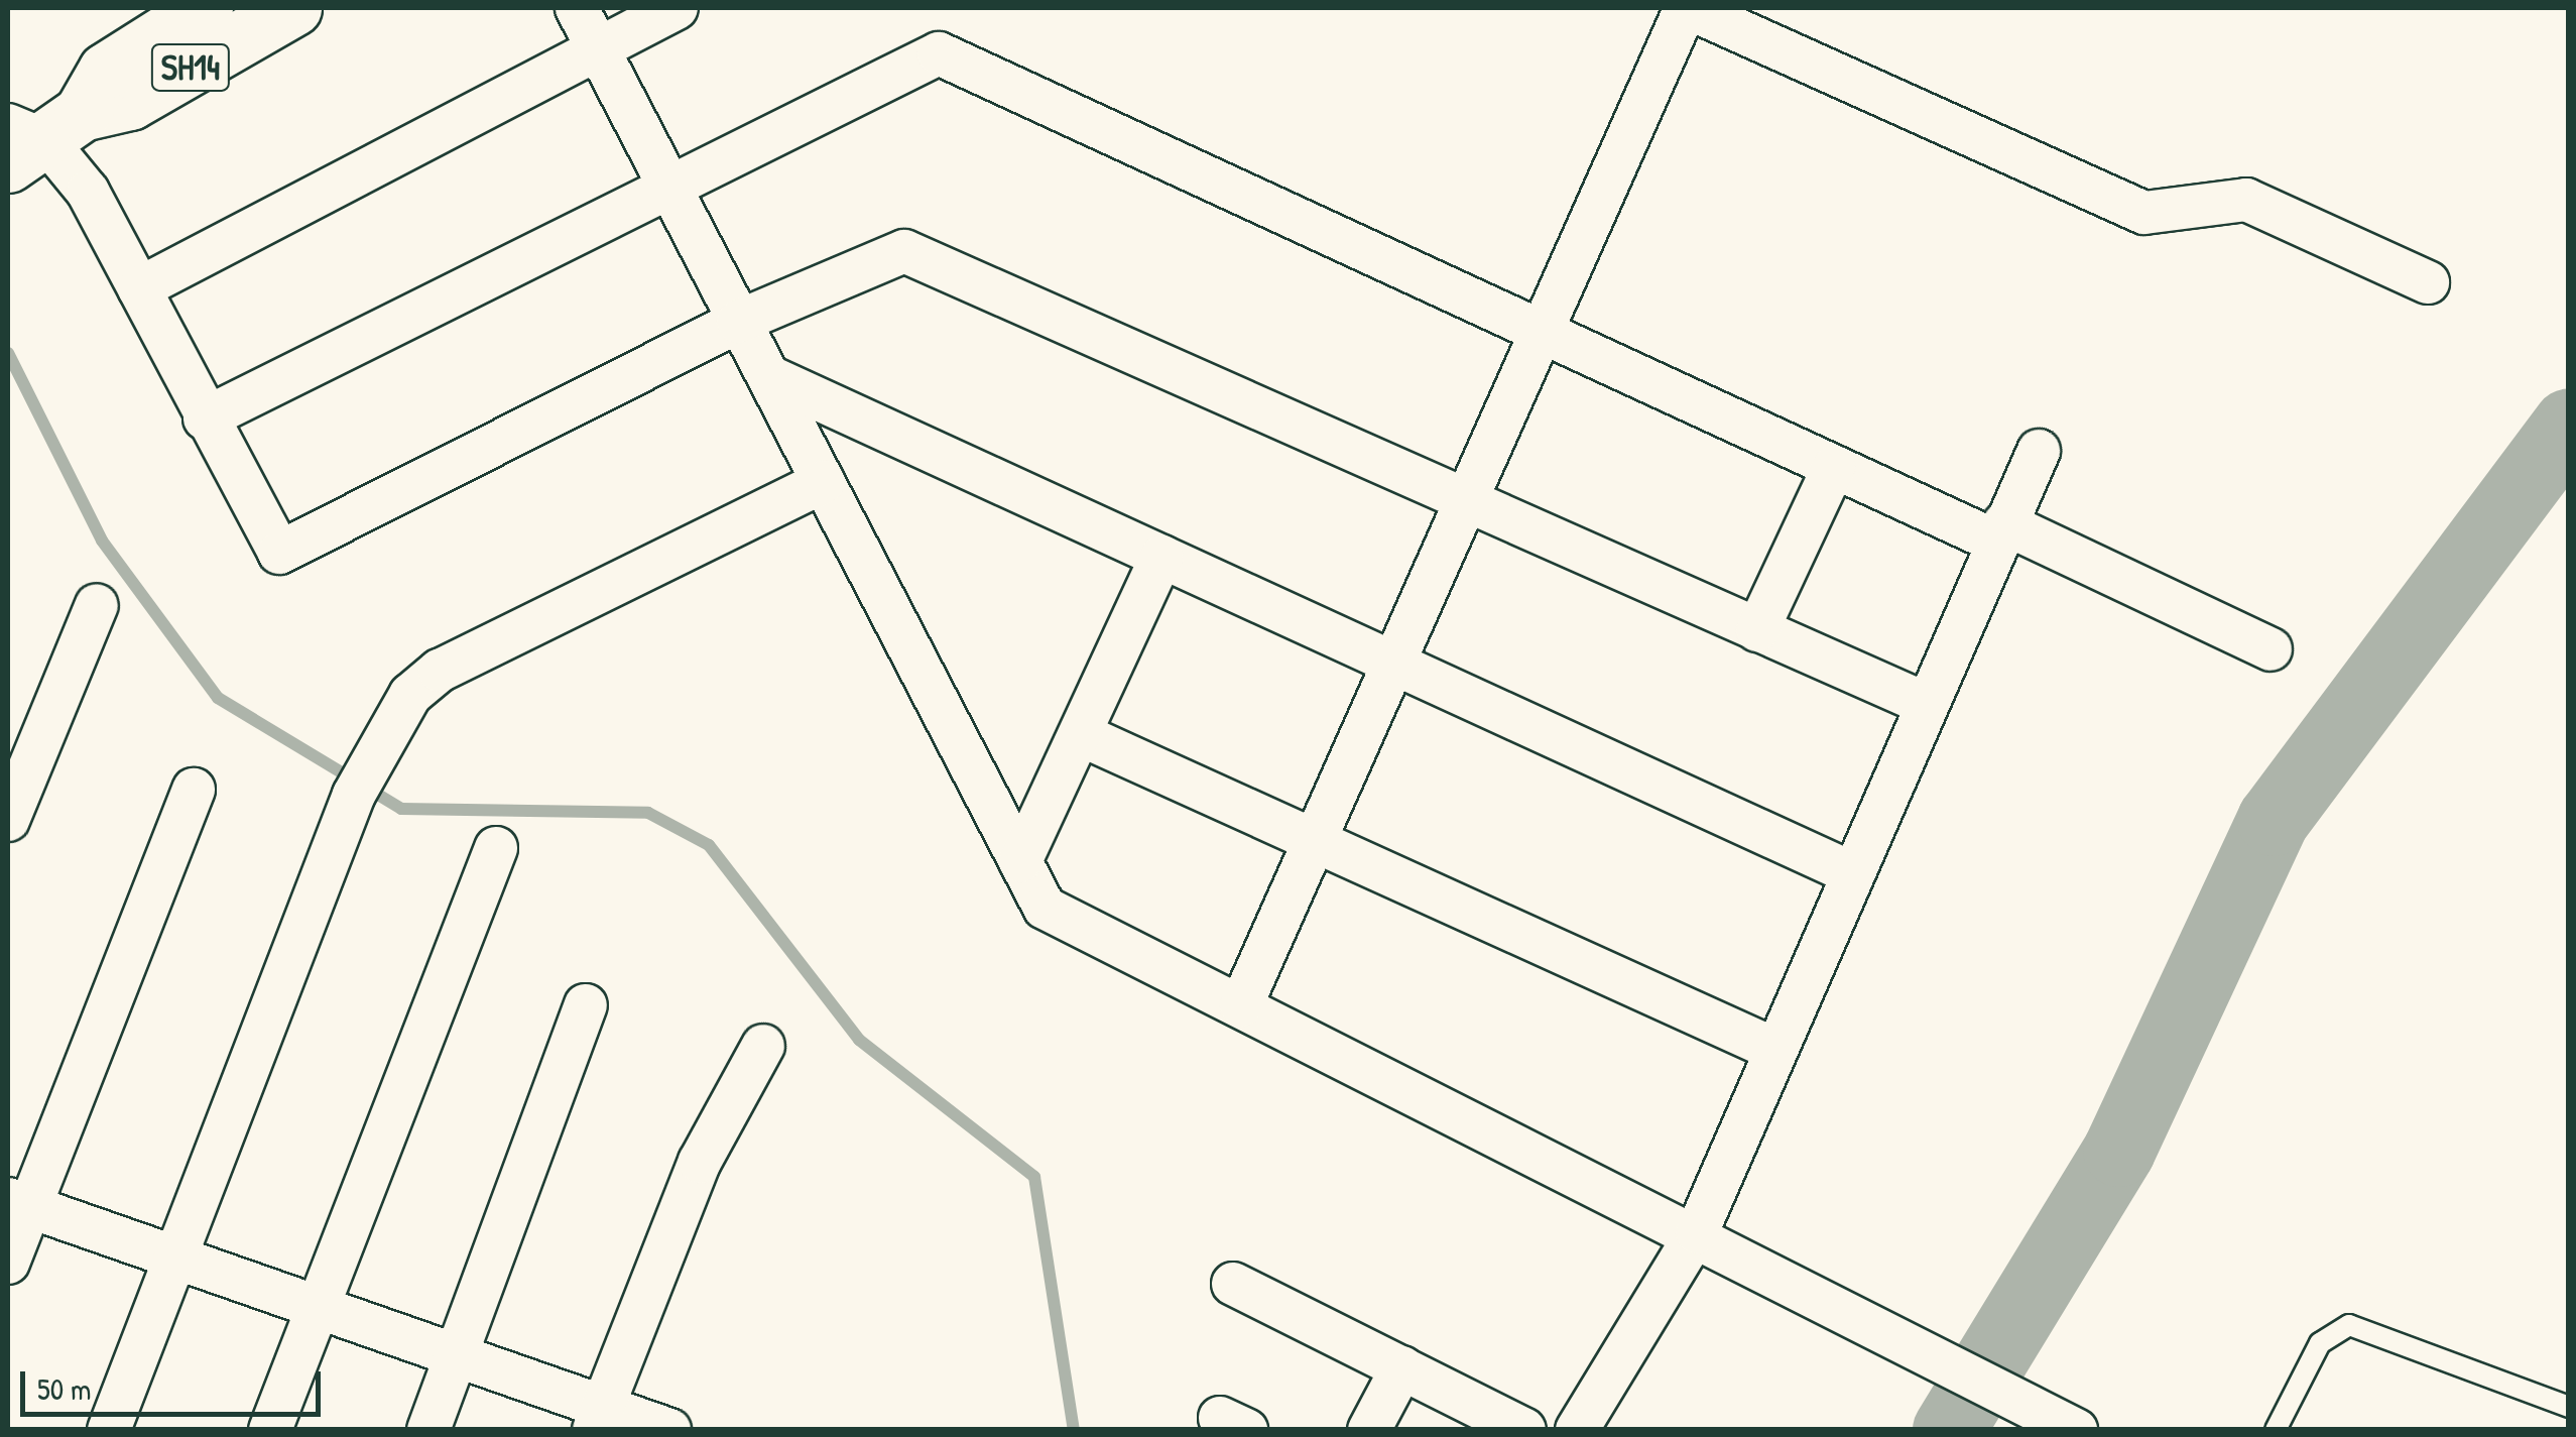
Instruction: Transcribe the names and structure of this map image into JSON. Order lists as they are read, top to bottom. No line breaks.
{"streets":{"main road":["SH14"]},"scale_bar":"50 m"}
